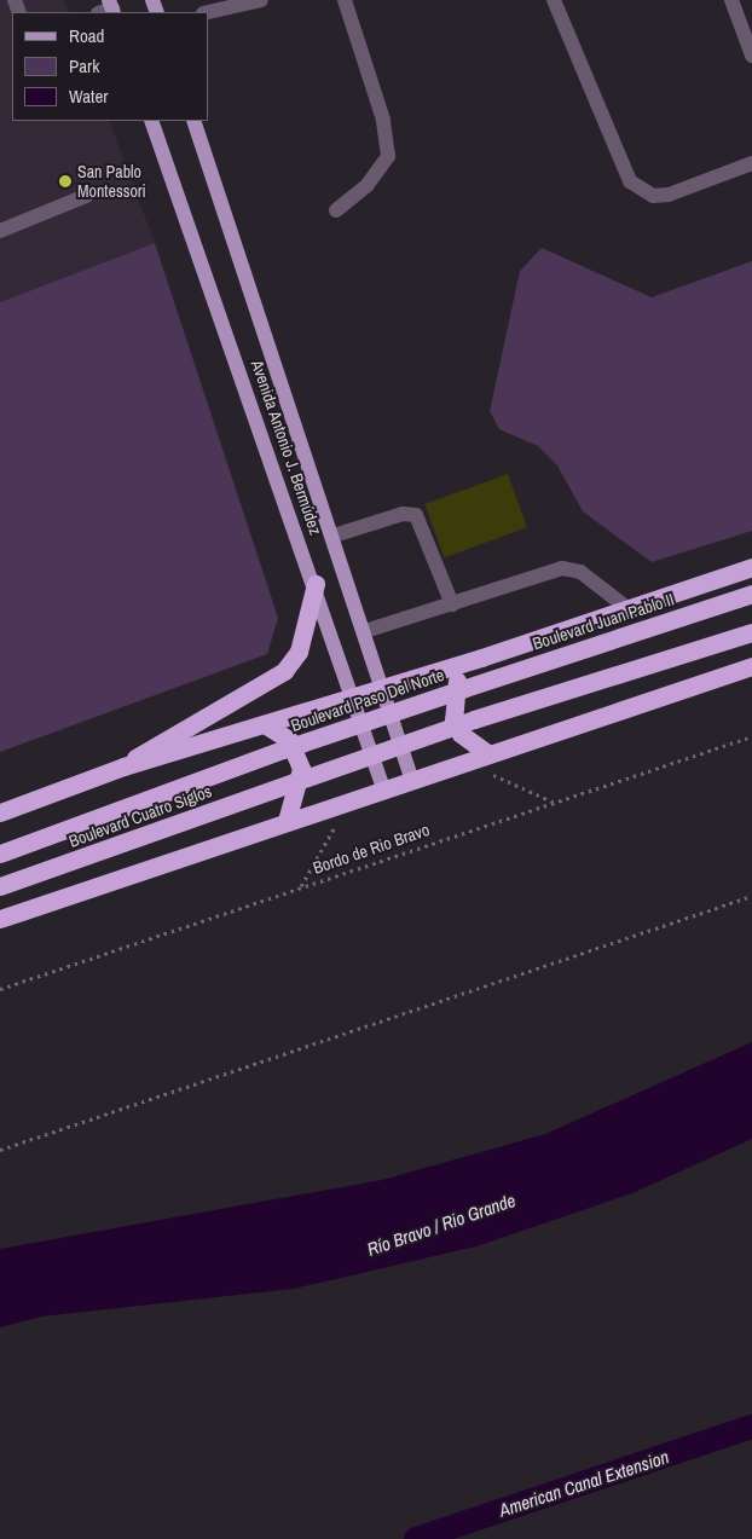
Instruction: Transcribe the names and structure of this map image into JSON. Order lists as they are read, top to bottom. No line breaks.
{"streets":{"highway":["Boulevard Juan Pablo II","Boulevard Paso Del Norte","Boulevard Cuatro Siglos"],"main road":["Avenida Antonio J. Bermúdez"],"path":["Bordo de Rio Bravo"]},"crossings":[["Boulevard Juan Pablo II","Boulevard Paso Del Norte"],["Boulevard Paso Del Norte","Boulevard Cuatro Siglos"]],"water":["Río Bravo / Rio Grande","American Canal Extension"],"places":["San Pablo Montessori"],"legend":["Road","Park","Water"]}
